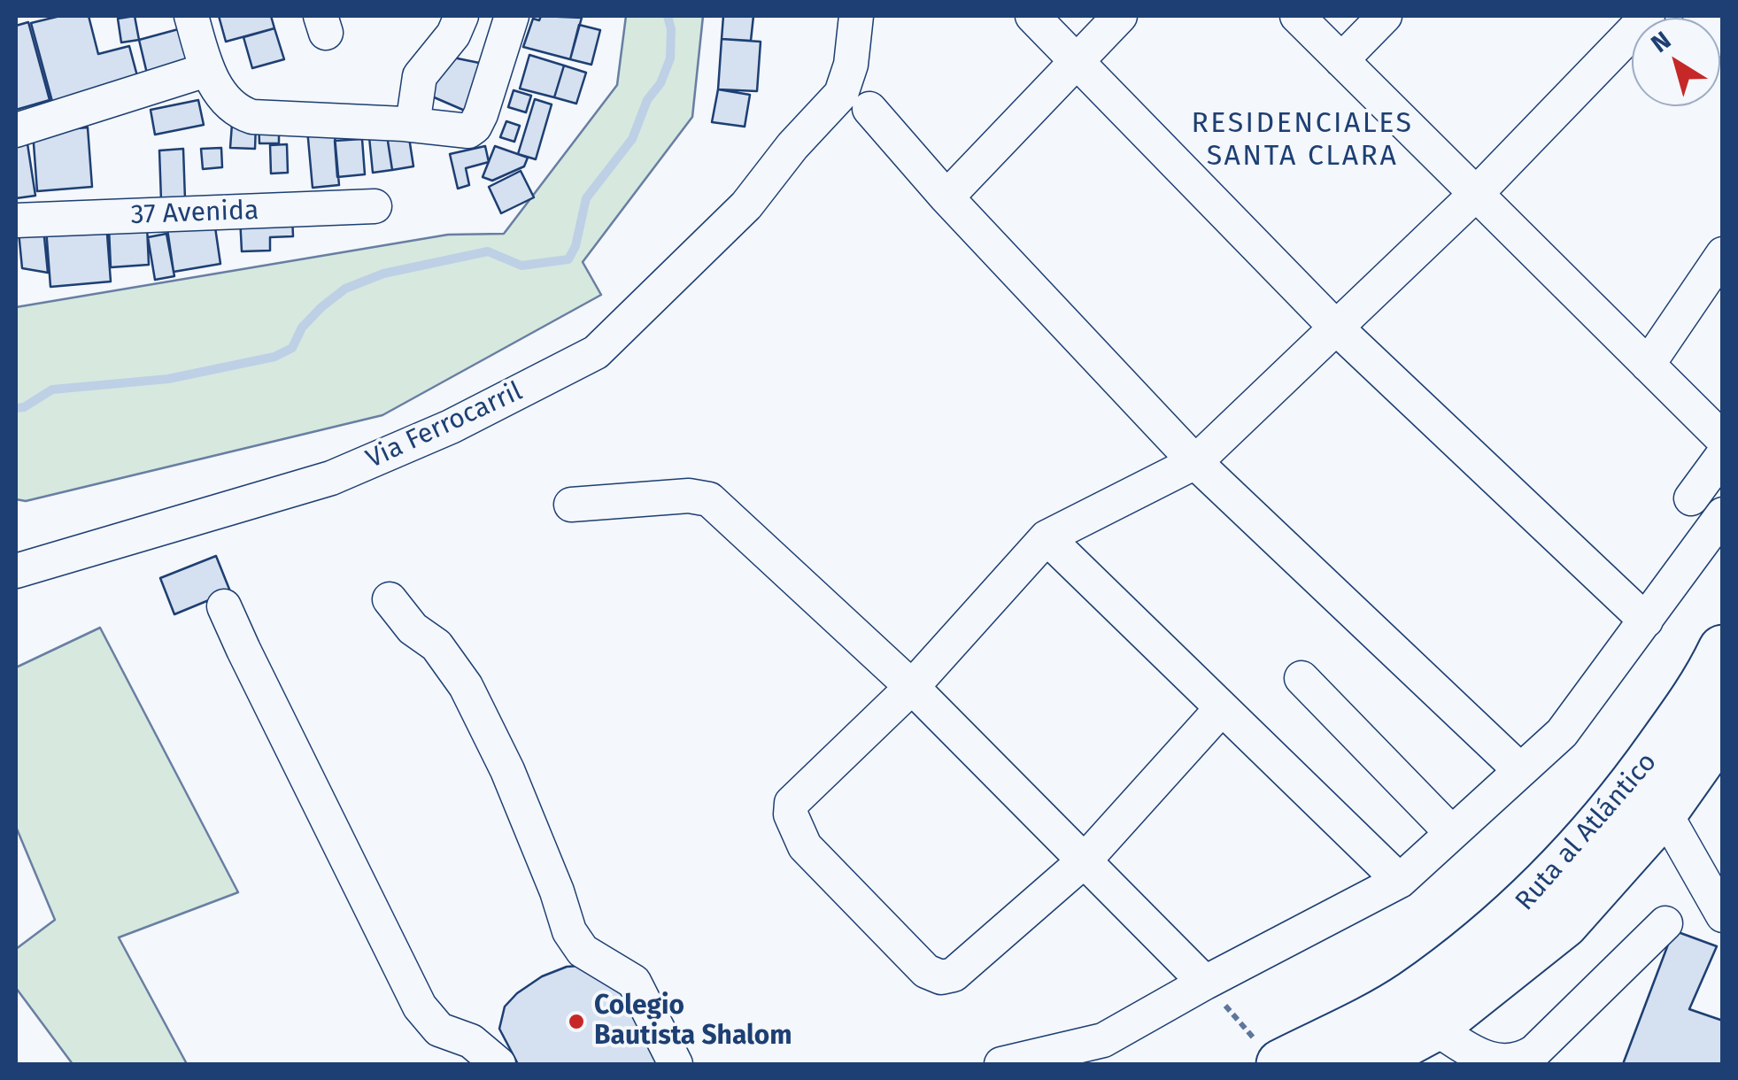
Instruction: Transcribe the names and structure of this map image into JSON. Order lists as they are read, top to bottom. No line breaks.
{"streets":{"highway":["Ruta al Atlántico"],"street":["37 Avenida","Via Ferrocarril"]},"districts":["RESIDENCIALES SANTA CLARA"],"places":["Colegio Bautista Shalom"],"north":"top left"}
